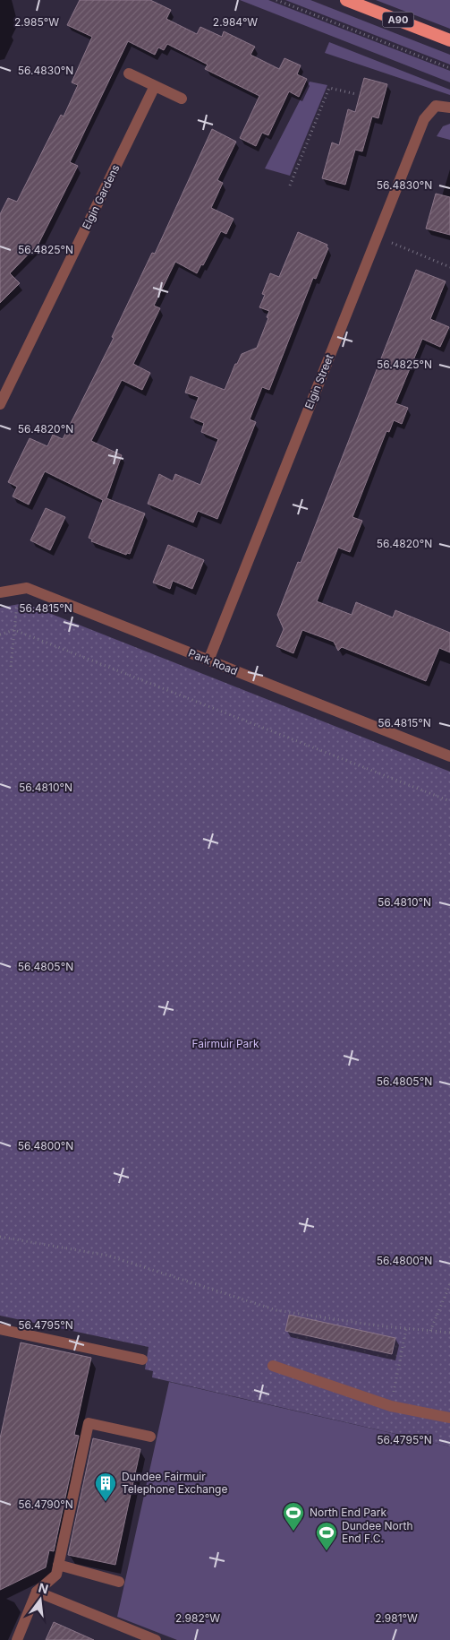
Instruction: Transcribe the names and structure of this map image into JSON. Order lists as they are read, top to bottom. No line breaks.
{"streets":{"highway":["A90"],"street":["Elgin Gardens","Elgin Street","Park Road"]},"crossings":[["Elgin Street","Park Road"]],"parks":["Fairmuir Park"],"places":{"building":["Dundee Fairmuir Telephone Exchange"],"sports":["North End Park","Dundee North End F.C."]},"north":"top","coordinates":["2.984°W","2.985°W","56.4830°N","56.4825°N","56.4820°N","56.4815°N","56.4810°N","56.4805°N","56.4800°N","56.4795°N","56.4790°N","2.982°W","2.981°W"]}
